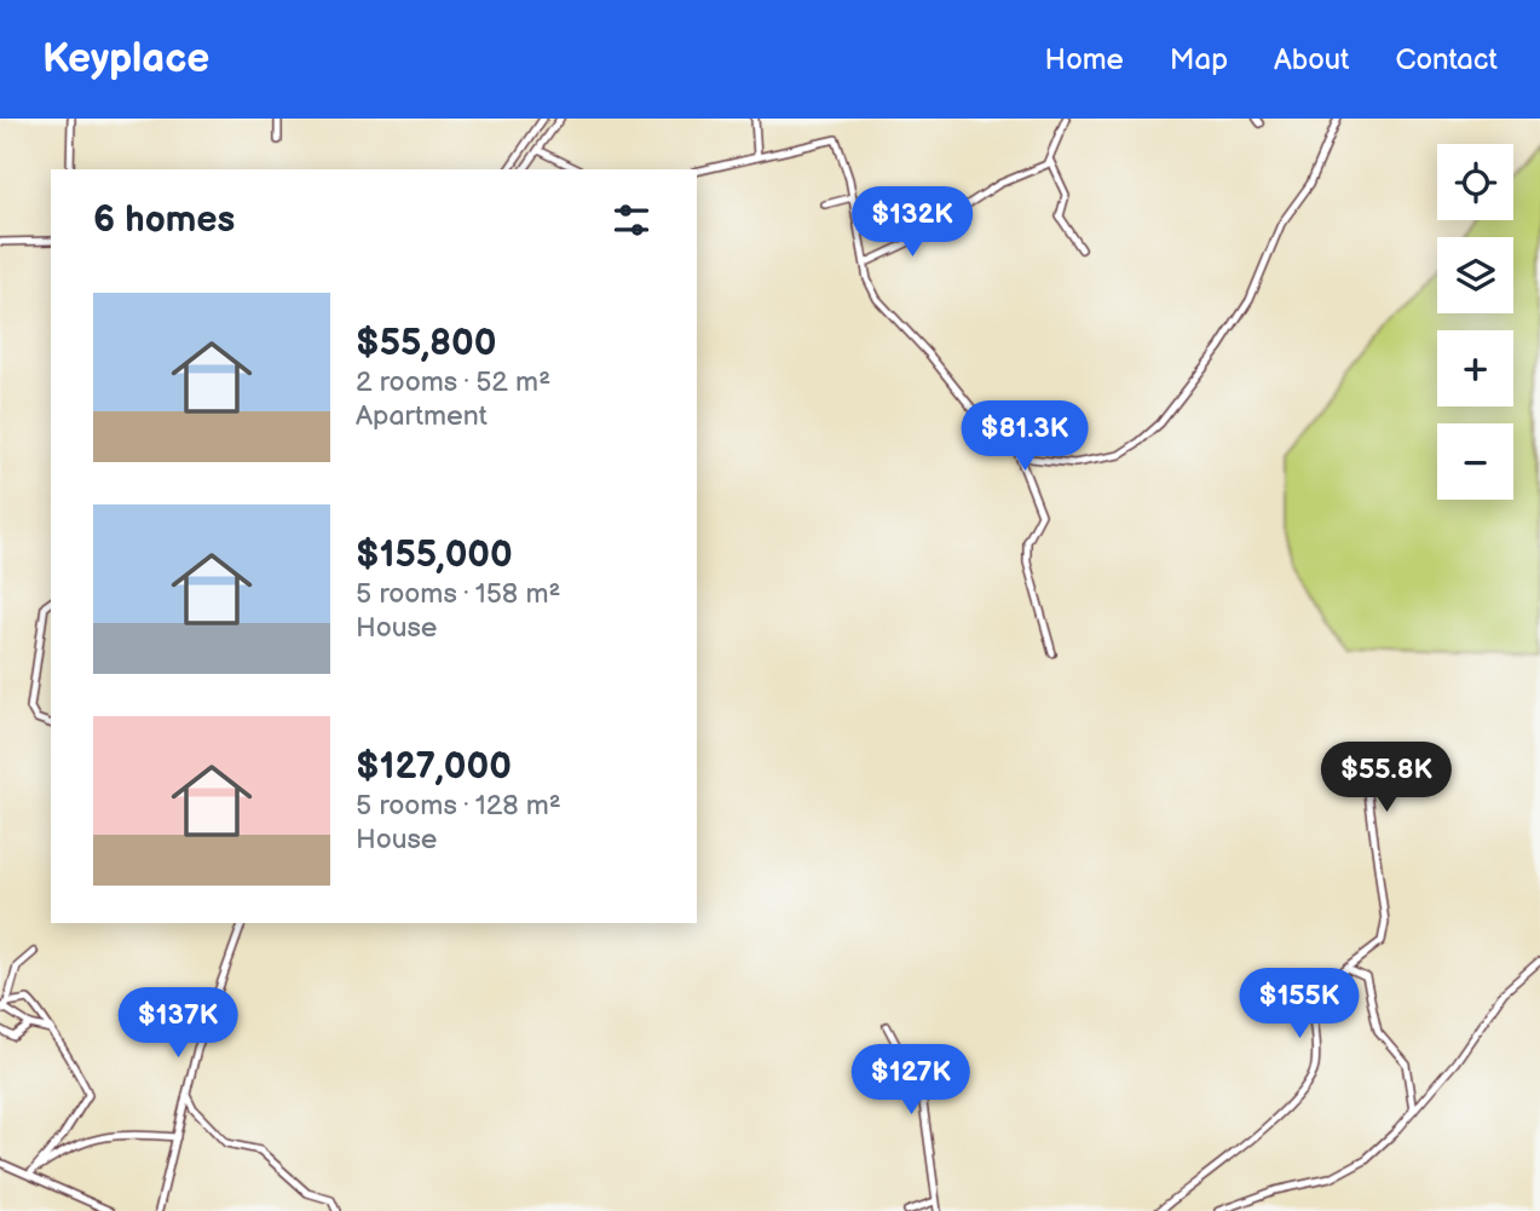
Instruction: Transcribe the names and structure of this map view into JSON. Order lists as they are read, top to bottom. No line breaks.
{"page":{"header":"Keyplace","nav":["Home","Map","About","Contact"],"map_buttons":["+","−"],"heading":"6 homes","price":["$132K","$81.3K","$55.8K","$155K","$137K","$127K"],"list":[{"name":"$55,800","note":"2 rooms · 52 m² · Apartment"},{"name":"$155,000","note":"5 rooms · 158 m² · House"},{"name":"$127,000","note":"5 rooms · 128 m² · House"}]}}
